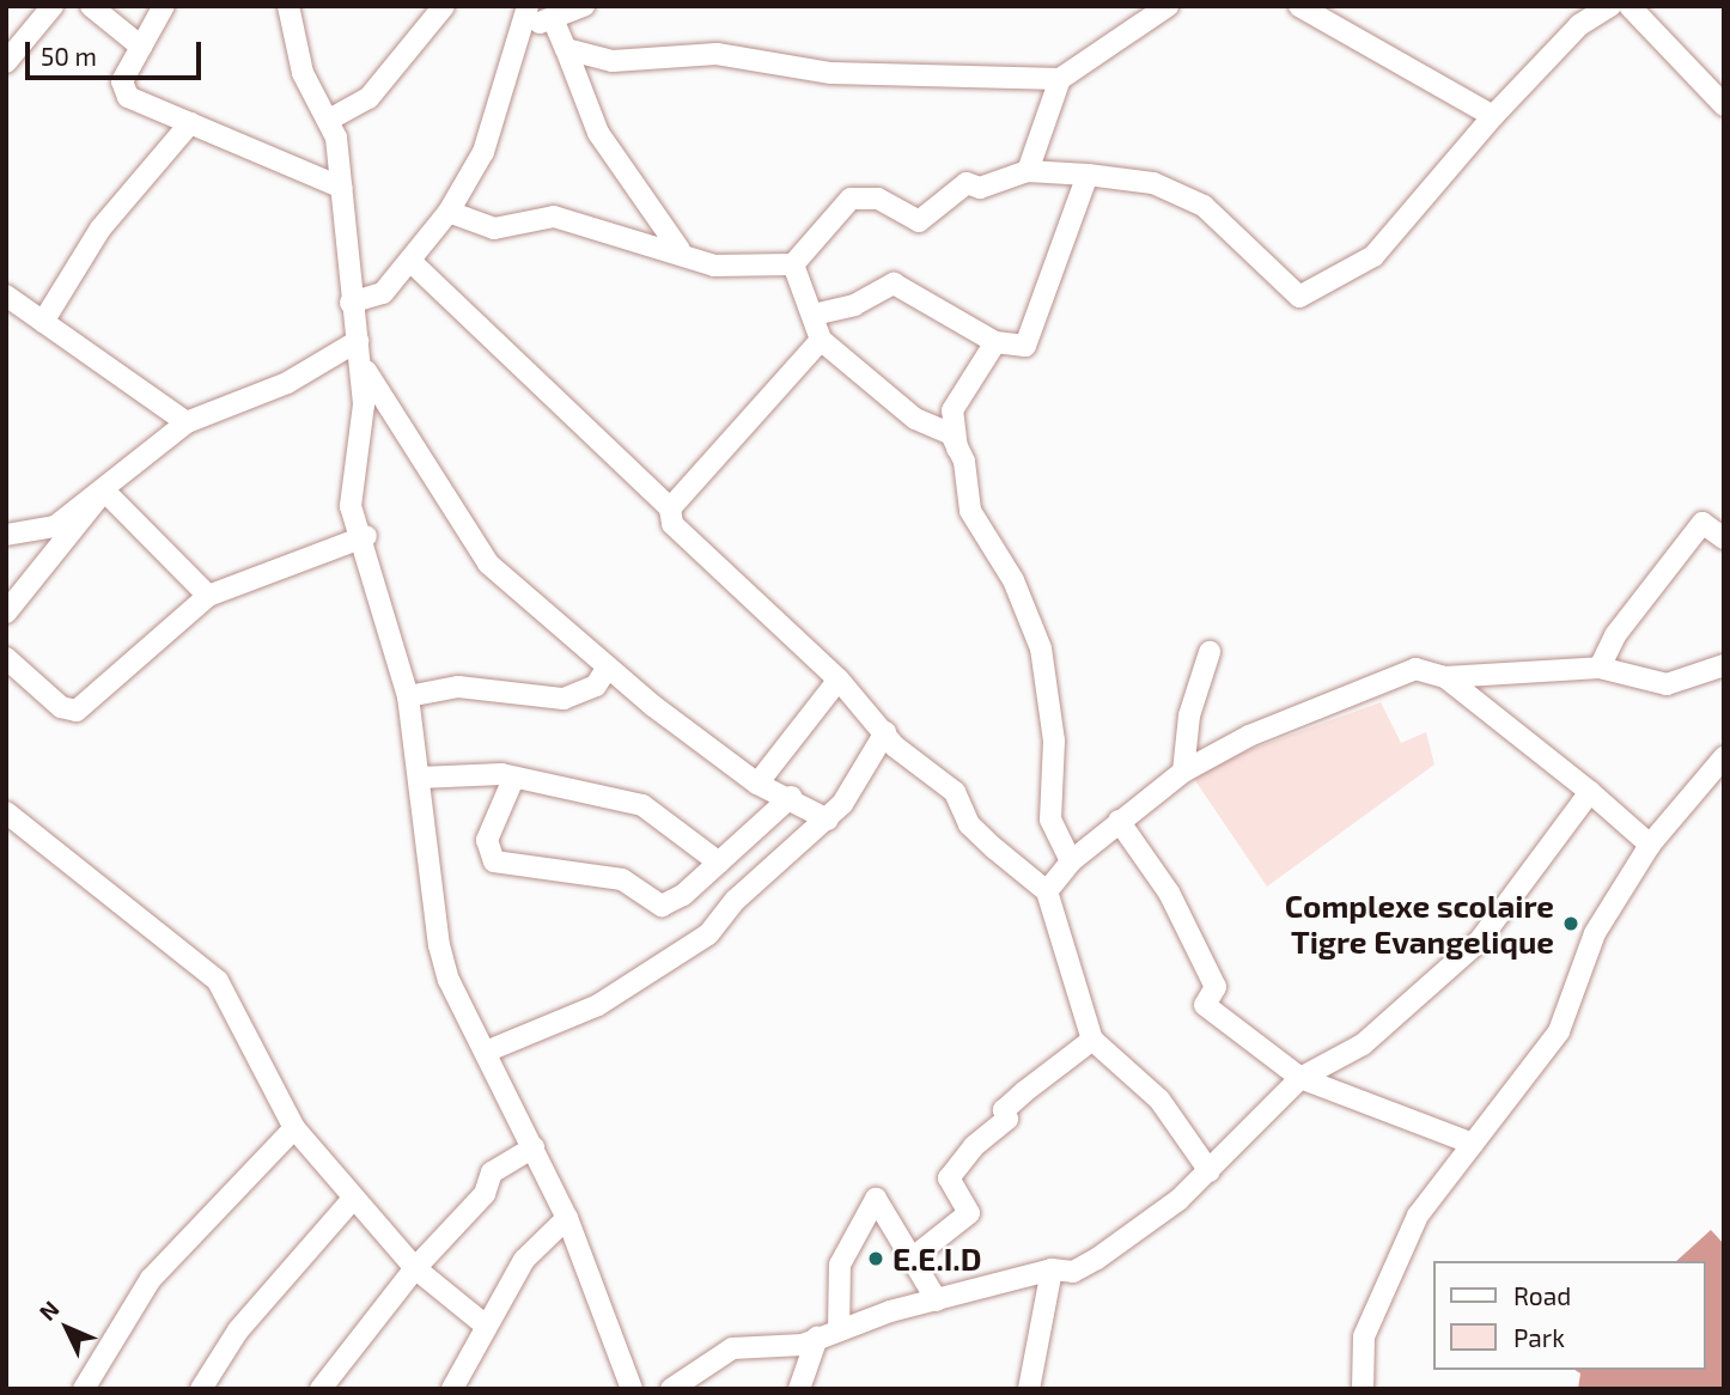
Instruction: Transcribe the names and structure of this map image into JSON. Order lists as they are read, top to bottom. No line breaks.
{"places":["Complexe scolaire Tigre Evangelique","E.E.I.D"],"legend":["Road","Park"],"scale_bar":"50 m","north":"top left"}
